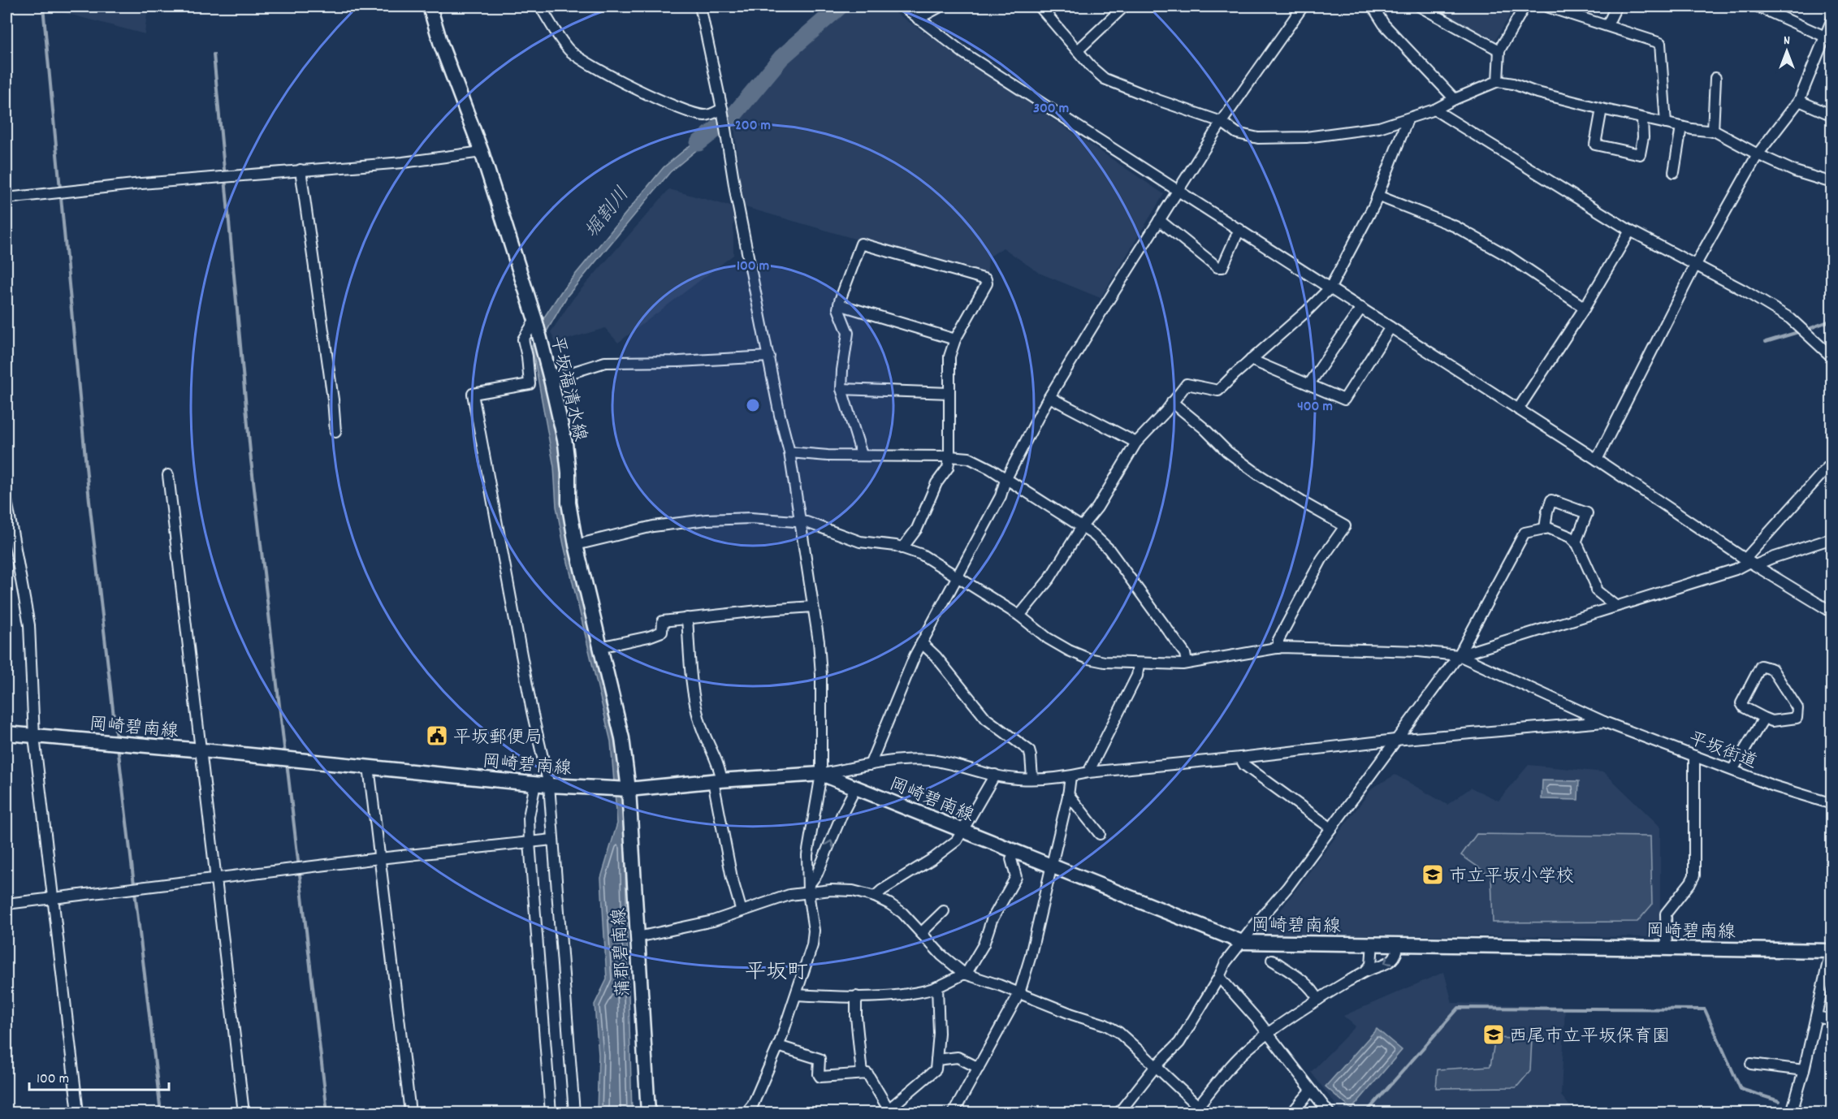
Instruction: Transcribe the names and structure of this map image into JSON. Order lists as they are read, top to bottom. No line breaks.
{"streets":{"main road":["平坂福清水線","岡崎碧南線","蒲郡碧南線"],"street":["平坂街道"]},"crossings":[["平坂福清水線","岡崎碧南線"],["平坂福清水線","蒲郡碧南線"],["岡崎碧南線","蒲郡碧南線"]],"districts":["平坂町"],"water":["堀割川"],"places":{"public building":["平坂郵便局"],"school or university":["市立平坂小学校","西尾市立平坂保育園"]},"scale_bar":"100 m","north":"top","rings":["300 m","200 m","100 m","400 m"]}
